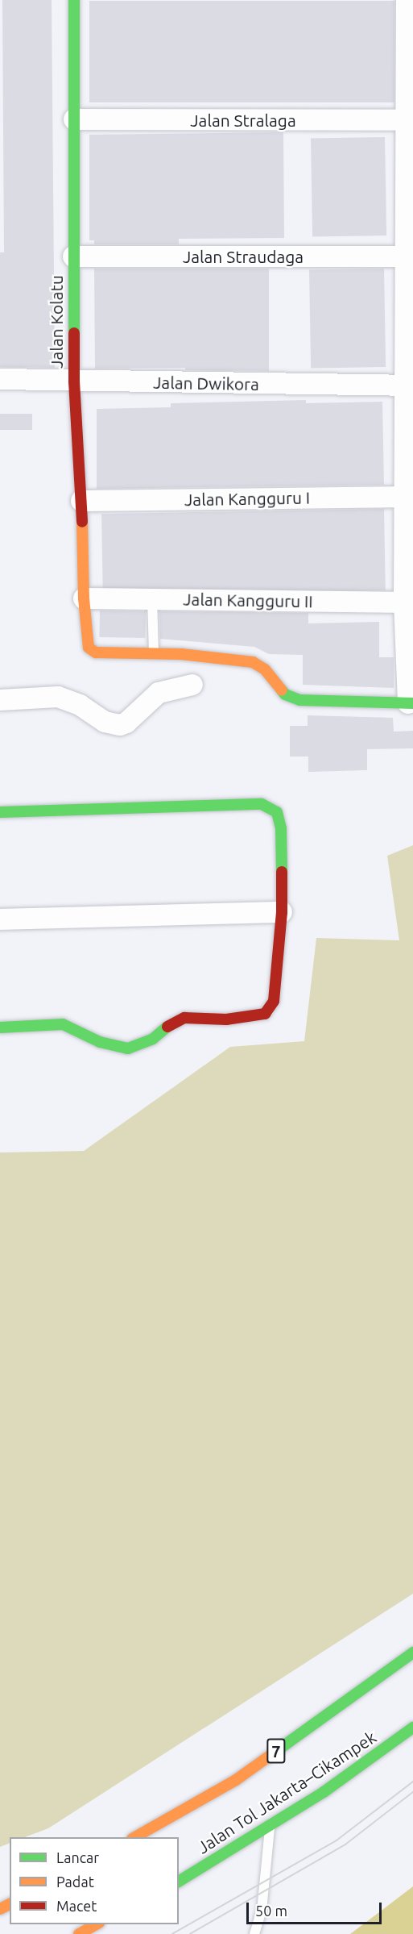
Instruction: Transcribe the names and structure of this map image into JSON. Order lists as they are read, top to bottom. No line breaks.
{"streets":{"main road":["Jalan Kolatu","7","Jalan Tol Jakarta–Cikampek"],"street":["Jalan Stralaga","Jalan Straudaga","Jalan Dwikora","Jalan Kangguru I","Jalan Kangguru II"]},"crossings":[["Jalan Stralaga","Jalan Kolatu"],["Jalan Straudaga","Jalan Kolatu"],["Jalan Kolatu","Jalan Dwikora"],["Jalan Kolatu","Jalan Kangguru I"],["Jalan Kolatu","Jalan Kangguru II"]],"legend":["Lancar","Padat","Macet"],"scale_bar":"50 m"}
